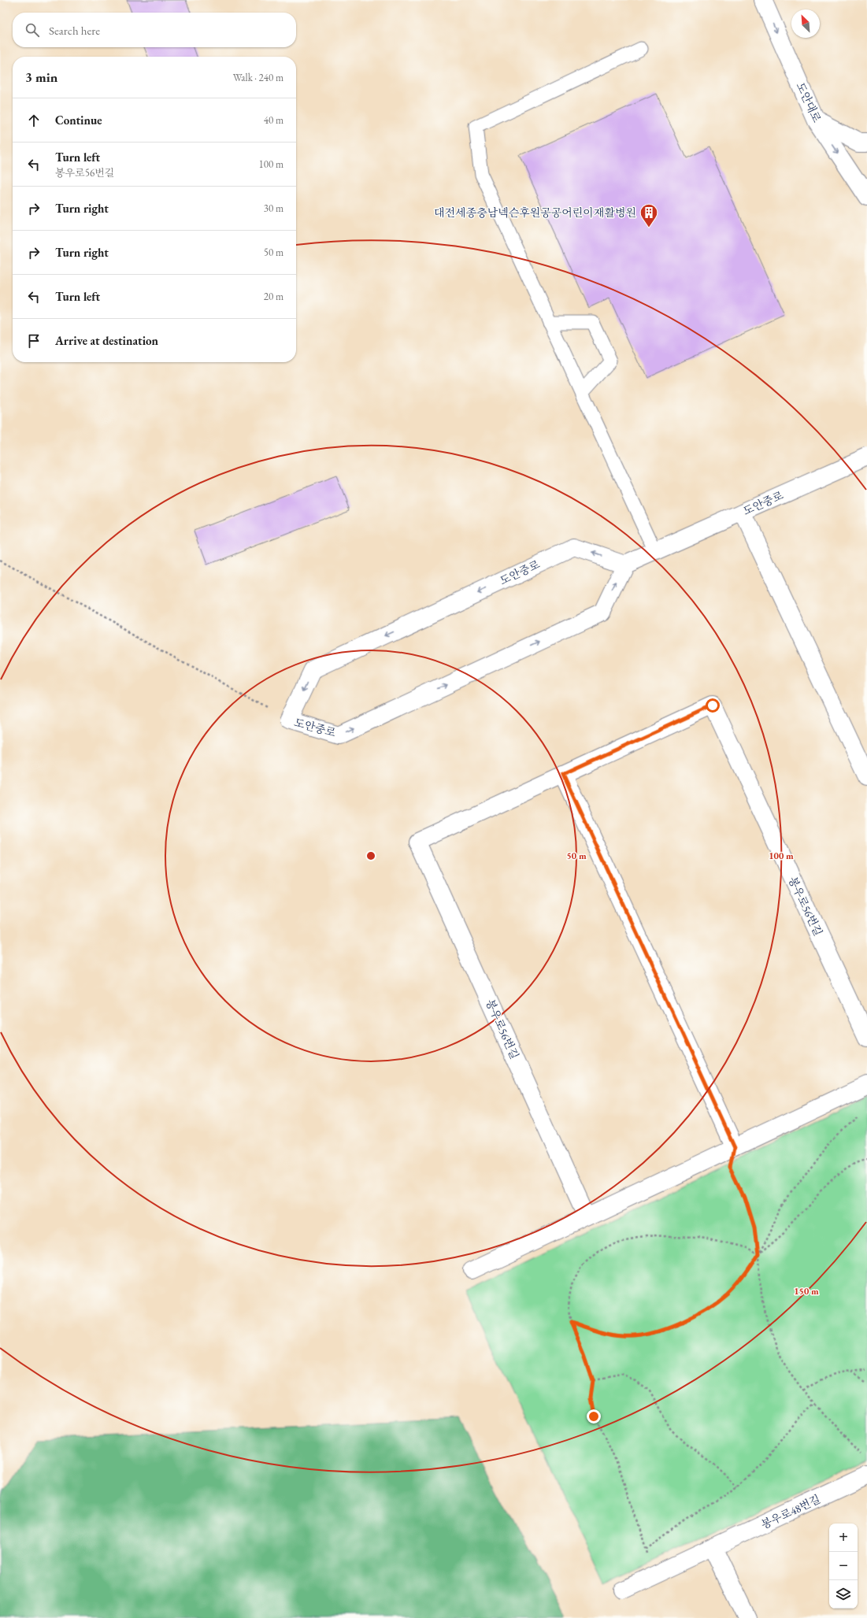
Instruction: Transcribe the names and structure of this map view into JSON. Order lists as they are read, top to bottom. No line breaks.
{"streets":{"street":["도안대로","도안중로","봉우로56번길","봉우로48번길"]},"one_way":["도안대로"],"places":{"building":["대전세종충남넥슨후원공공어린이재활병원"]},"north":"top left","page":{"search":"Search here","heading":["3 min","Walk · 240 m"],"list":[["Continue","40 m"],["Turn left","봉우로56번길","100 m"],["Turn right","30 m"],["Turn right","50 m"],["Turn left","20 m"],"Arrive at destination"],"map_buttons":["+","−"]},"rings":["50 m","100 m","150 m"]}
